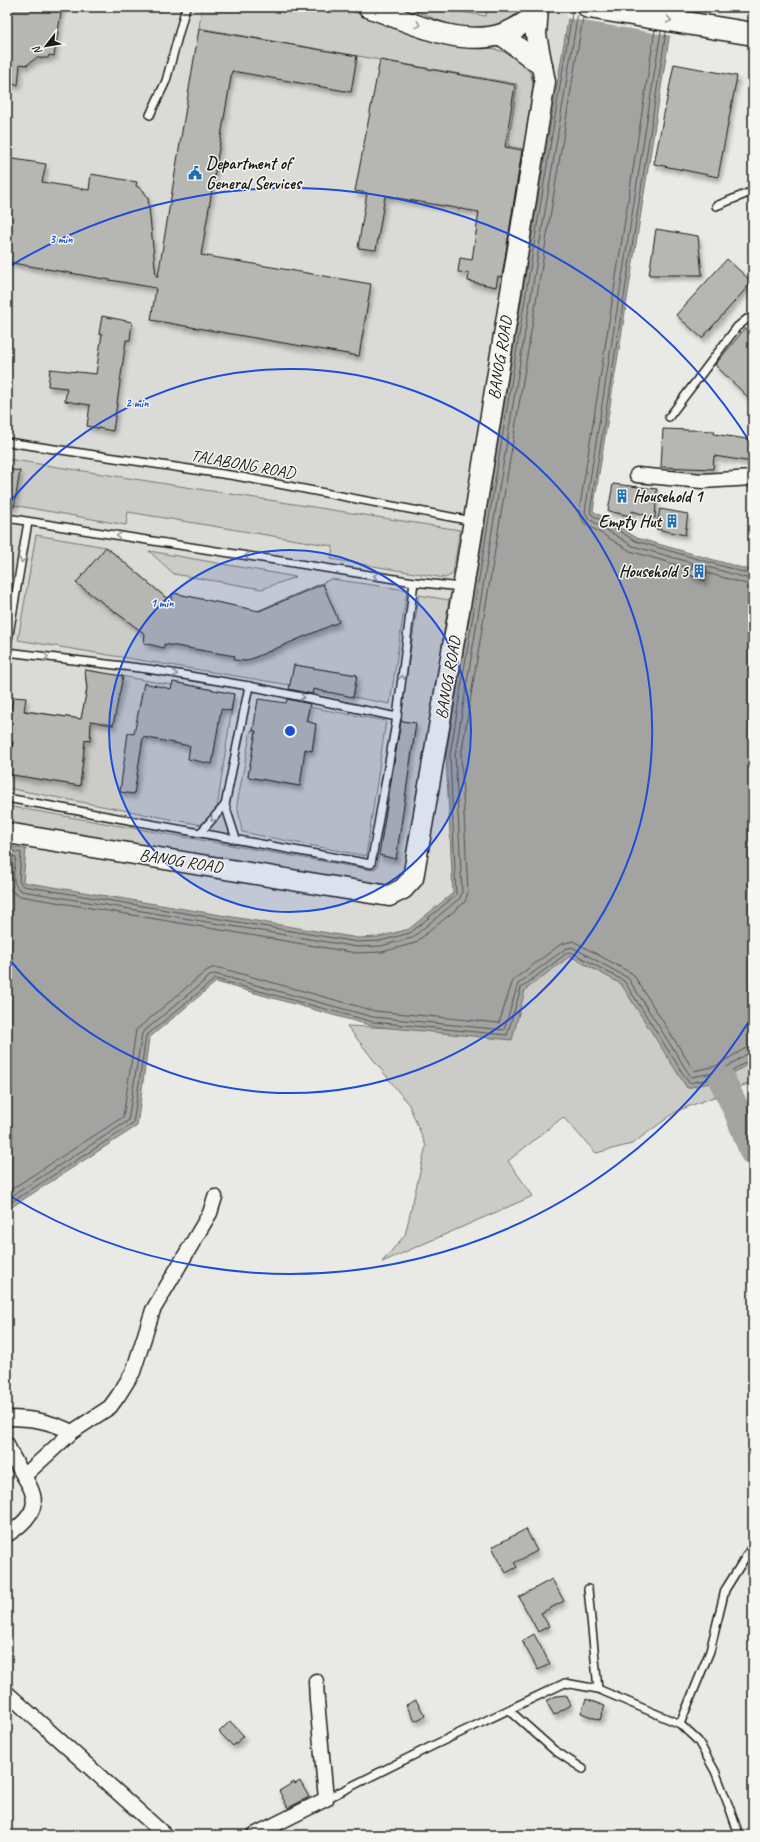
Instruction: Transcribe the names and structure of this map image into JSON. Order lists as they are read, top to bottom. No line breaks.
{"streets":{"street":["BANOG ROAD"],"lane":["TALABONG ROAD"]},"crossings":[["BANOG ROAD","TALABONG ROAD"]],"places":{"public building":["Department of General Services"],"building":["Household 1","Empty Hut","Household 5"]},"north":"bottom left","rings":["3 min","2 min","1 min"]}
